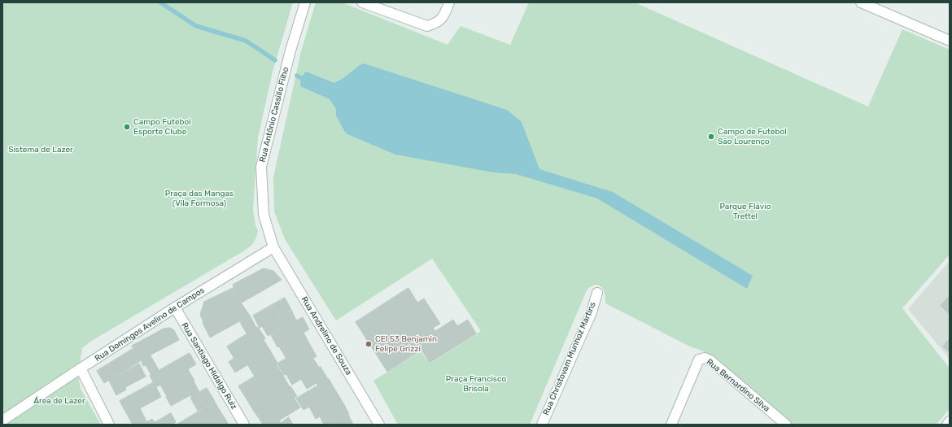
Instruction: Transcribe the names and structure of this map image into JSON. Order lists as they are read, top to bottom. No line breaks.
{"streets":{"street":["Rua Antônio Cassillo Filho","Rua Domingos Avelino de Campos","Rua Andrelino de Souza","Rua Christovam Munhoz Martins","Rua Santiago Hidalgo Ruiz","Rua Bernardino Silva"]},"crossings":[["Rua Antônio Cassillo Filho","Rua Domingos Avelino de Campos"],["Rua Antônio Cassillo Filho","Rua Andrelino de Souza"],["Rua Domingos Avelino de Campos","Rua Andrelino de Souza"],["Rua Domingos Avelino de Campos","Rua Santiago Hidalgo Ruiz"]],"parks":["Sistema de Lazer","Praça das Mangas (Vila Formosa)","Parque Flávio Trettel","Praça Francisco Brisola","Área de Lazer"],"places":["Campo Futebol Esporte Clube","Campo de Futebol São Lourenço","CEI 53 Benjamin Felipe Grizzi"]}
